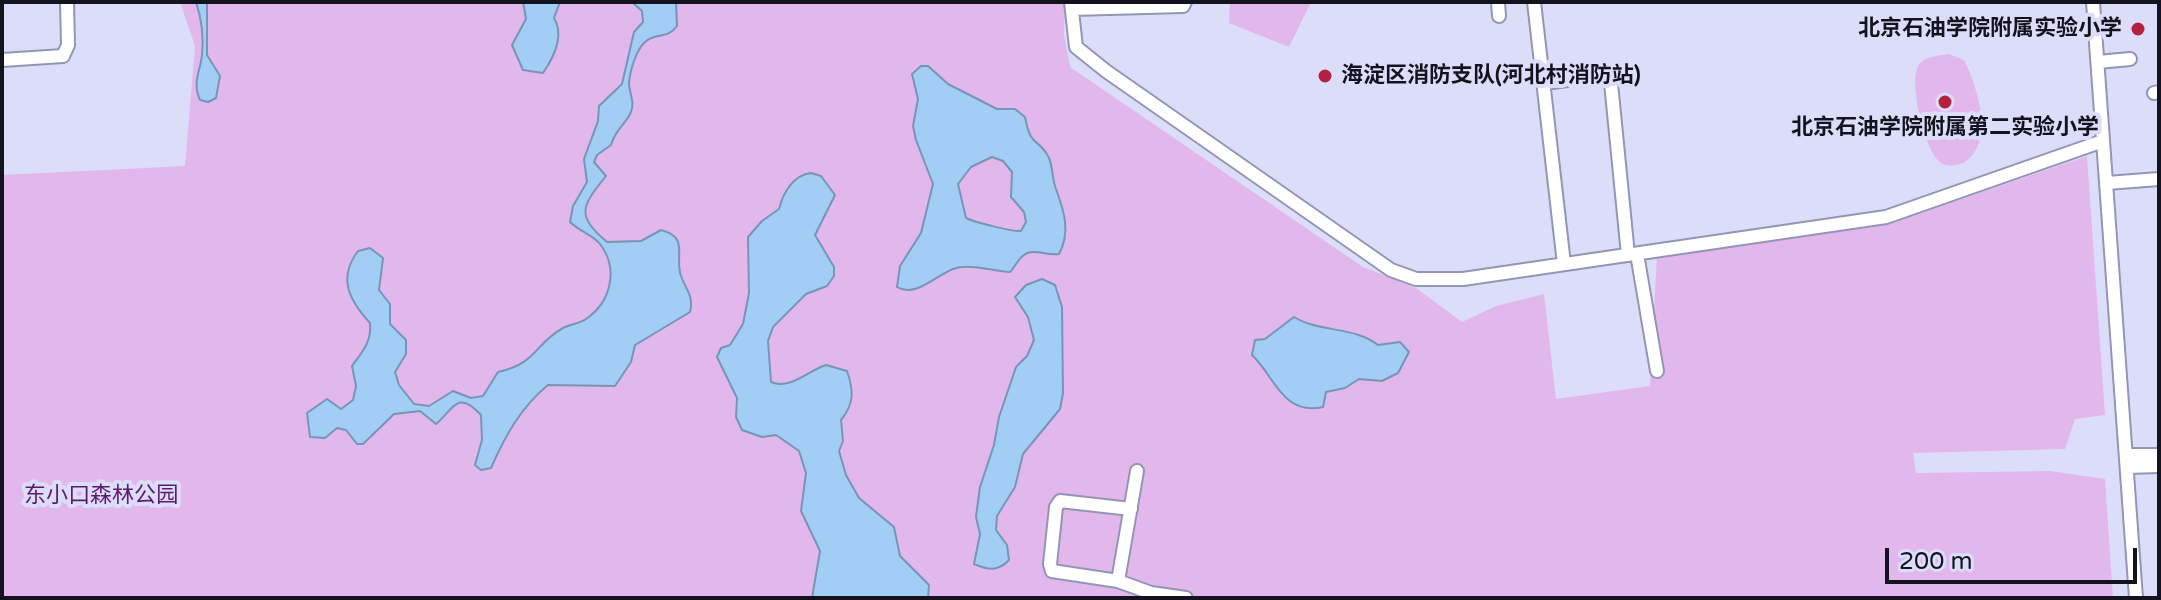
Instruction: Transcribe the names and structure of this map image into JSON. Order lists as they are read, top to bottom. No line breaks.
{"parks":["东小口森林公园"],"places":["北京石油学院附属实验小学","海淀区消防支队(河北村消防站)","北京石油学院附属第二实验小学"],"scale_bar":"200 m"}
